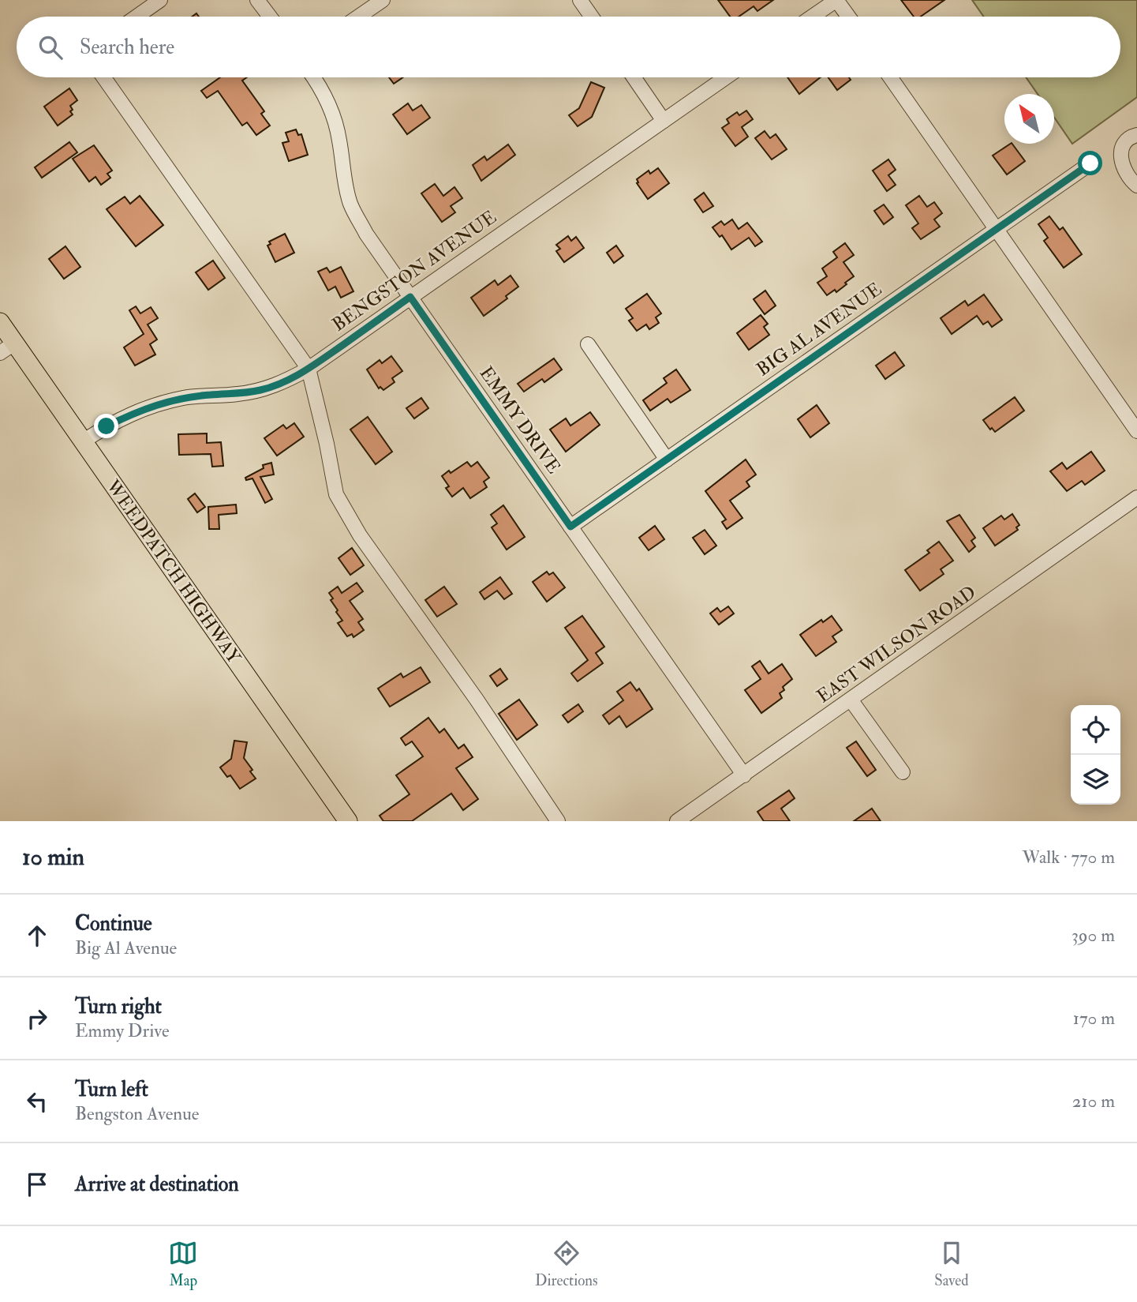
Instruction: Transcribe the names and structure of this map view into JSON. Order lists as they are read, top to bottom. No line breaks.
{"streets":{"main road":["WEEDPATCH HIGHWAY"],"street":["BENGSTON AVENUE","BIG AL AVENUE","EMMY DRIVE","EAST WILSON ROAD"]},"crossings":[["BENGSTON AVENUE","EMMY DRIVE"],["BENGSTON AVENUE","WEEDPATCH HIGHWAY"],["BIG AL AVENUE","EMMY DRIVE"],["EMMY DRIVE","EAST WILSON ROAD"]],"north":"top left","page":{"search":"Search here","heading":["10 min","Walk · 770 m"],"list":[["Continue","Big Al Avenue","390 m"],["Turn right","Emmy Drive","170 m"],["Turn left","Bengston Avenue","210 m"],"Arrive at destination"],"nav":["Map","Directions","Saved"]}}
